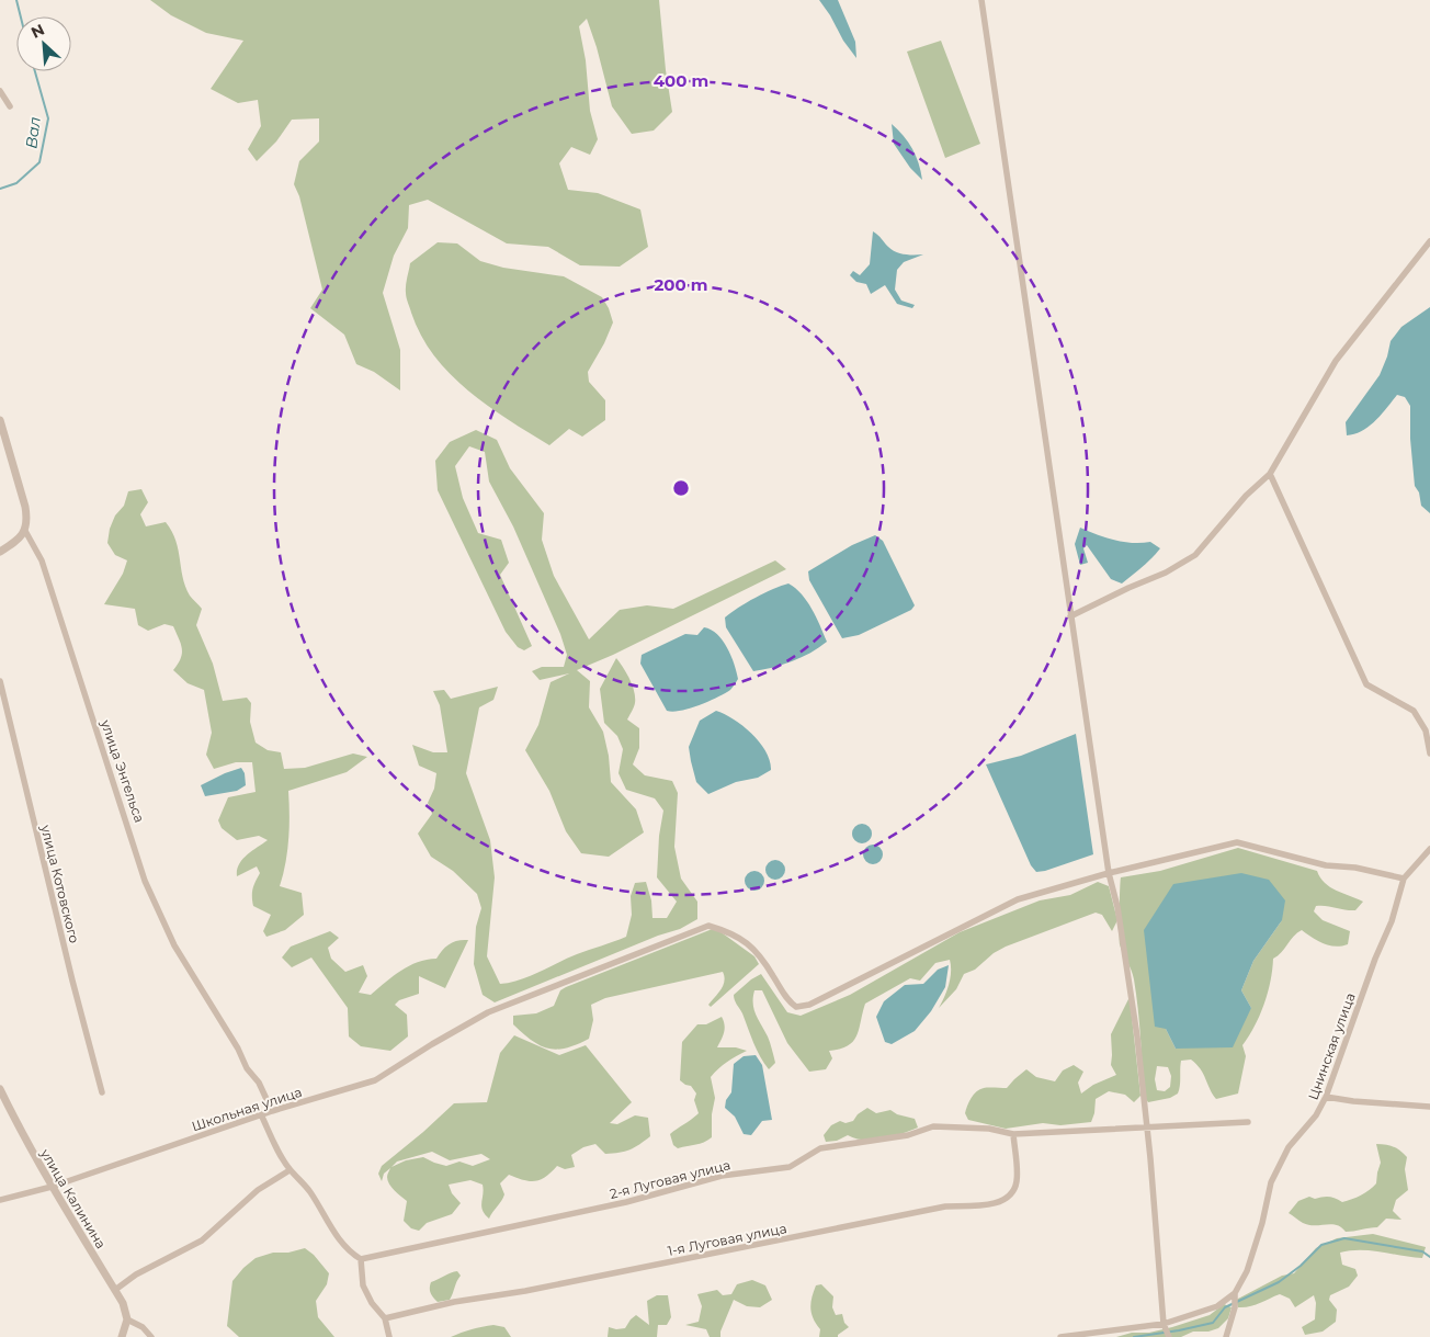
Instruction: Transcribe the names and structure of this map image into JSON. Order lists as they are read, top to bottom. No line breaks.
{"streets":{"street":["улица Энгельса","улица Котовского","Цнинская улица","Школьная улица","2-я Луговая улица","улица Калинина","1-я Луговая улица"]},"crossings":[["улица Энгельса","Школьная улица"],["Цнинская улица","Школьная улица"],["Школьная улица","улица Калинина"],["2-я Луговая улица","1-я Луговая улица"]],"water":["Вал"],"north":"top left","rings":["400 m","200 m"]}
